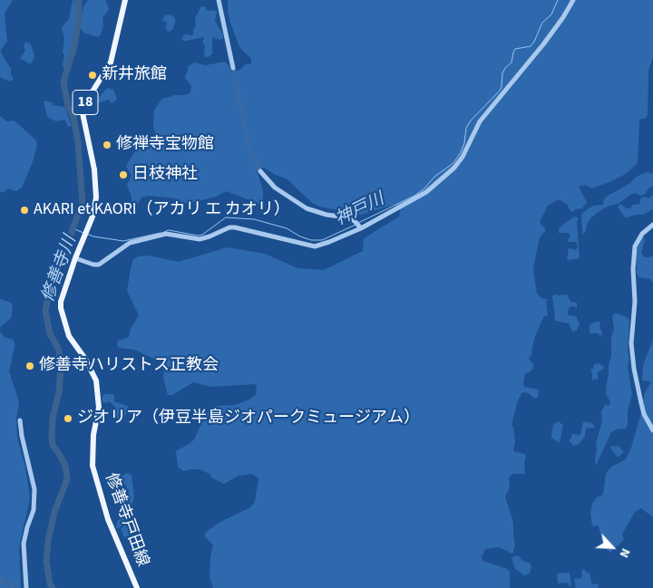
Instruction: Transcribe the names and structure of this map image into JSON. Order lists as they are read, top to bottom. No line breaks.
{"streets":{"main road":["18","修善寺戸田線"]},"water":["神戸川","修善寺川"],"places":["新井旅館","修禅寺宝物館","日枝神社","AKARI et KAORI（アカリ エ カオリ）","修善寺ハリストス正教会","ジオリア（伊豆半島ジオパークミュージアム）"],"north":"bottom right"}
